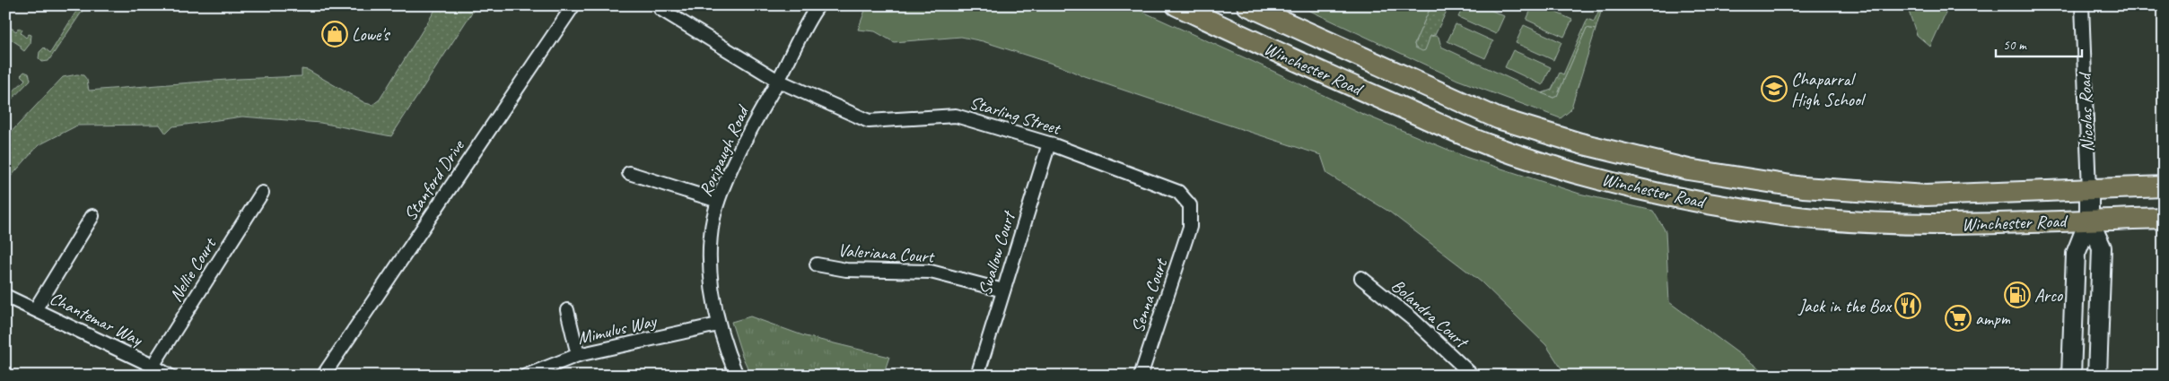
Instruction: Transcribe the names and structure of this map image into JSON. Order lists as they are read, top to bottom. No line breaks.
{"streets":{"main road":["Winchester Road","Nicolas Road"],"street":["Starling Street","Roripaugh Road","Stanford Drive","Valeriana Court","Swallow Court","Nellie Court","Senna Court","Bolandra Court","Chantemar Way","Mimulus Way"]},"crossings":[["Winchester Road","Nicolas Road"],["Starling Street","Roripaugh Road"],["Starling Street","Swallow Court"],["Starling Street","Senna Court"],["Roripaugh Road","Mimulus Way"],["Valeriana Court","Swallow Court"],["Nellie Court","Chantemar Way"]],"places":{"shop":["Lowe's"],"school or university":["Chaparral High School"],"fuel station":["Arco"],"restaurant":["Jack in the Box"],"supermarket":["ampm"]},"scale_bar":"50 m"}
